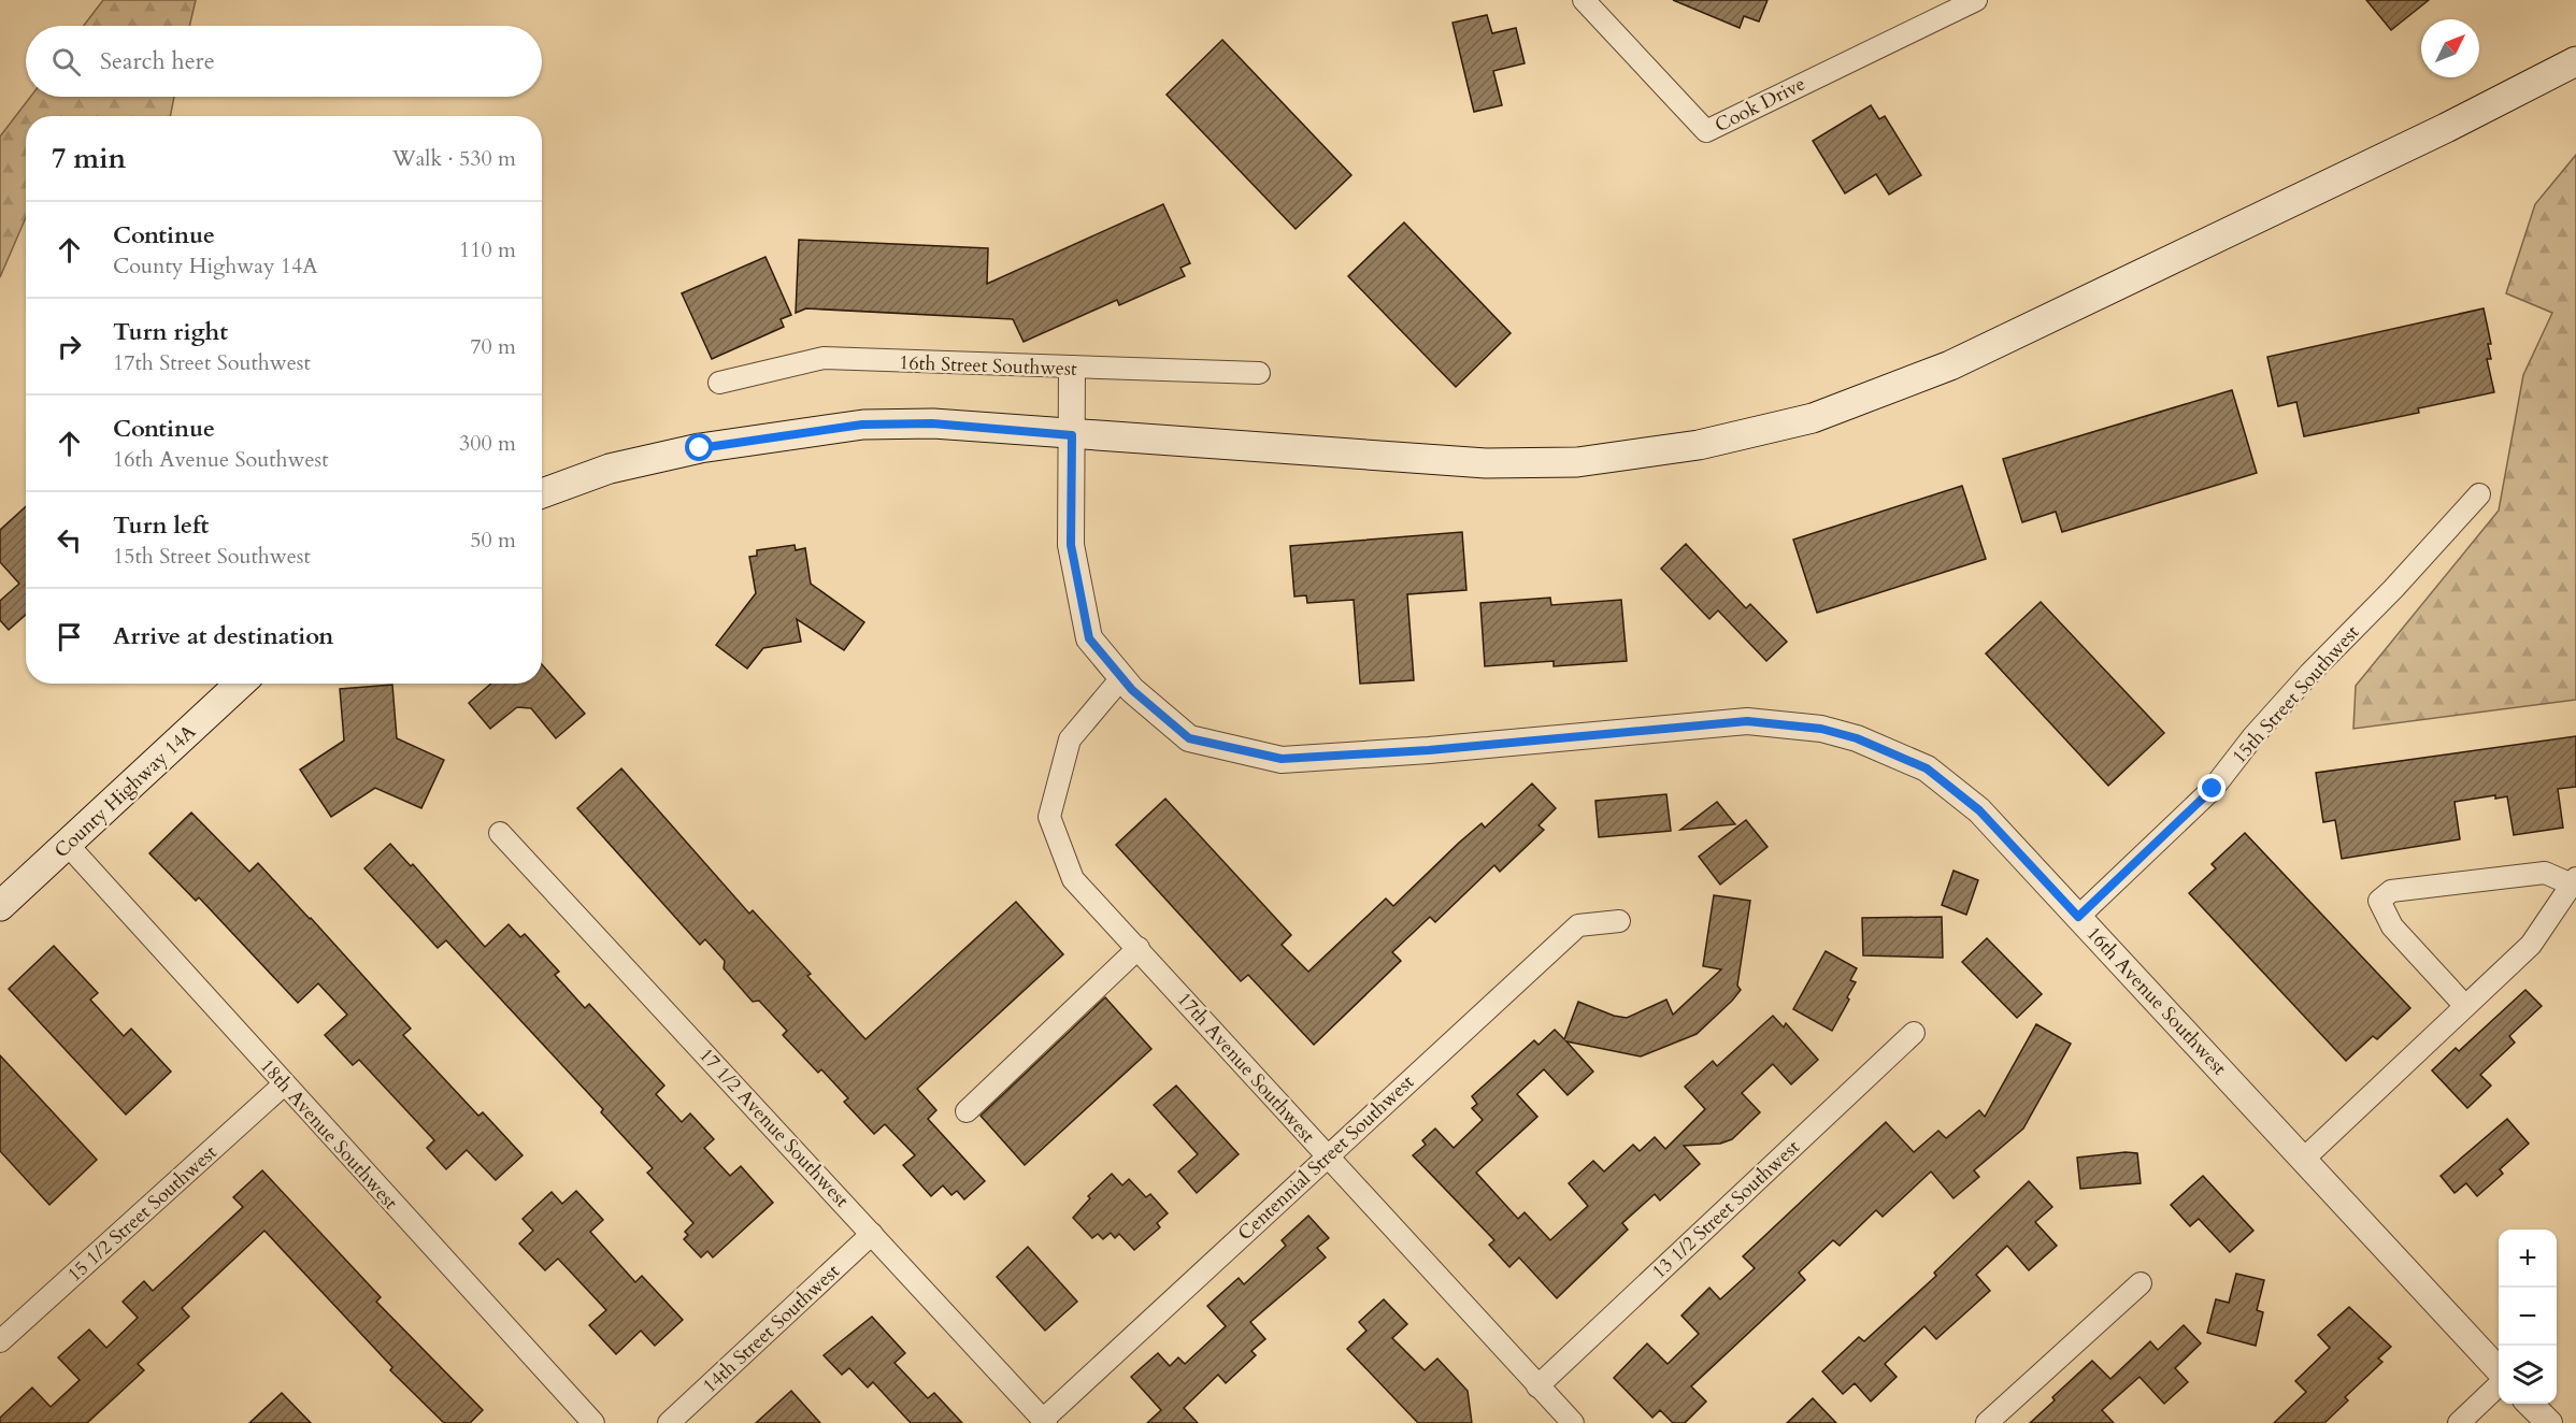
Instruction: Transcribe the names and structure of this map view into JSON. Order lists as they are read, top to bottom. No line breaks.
{"streets":{"main road":["County Highway 14A"],"street":["Cook Drive","16th Street Southwest","15th Street Southwest","16th Avenue Southwest","17th Avenue Southwest","17 1/2 Avenue Southwest","18th Avenue Southwest","Centennial Street Southwest","13 1/2 Street Southwest","15 1/2 Street Southwest","14th Street Southwest"]},"crossings":[["16th Street Southwest","16th Avenue Southwest"],["15th Street Southwest","16th Avenue Southwest"],["County Highway 14A","18th Avenue Southwest"],["16th Avenue Southwest","17th Avenue Southwest"],["17th Avenue Southwest","Centennial Street Southwest"],["17th Avenue Southwest","13 1/2 Street Southwest"],["17 1/2 Avenue Southwest","Centennial Street Southwest"],["17 1/2 Avenue Southwest","14th Street Southwest"],["18th Avenue Southwest","15 1/2 Street Southwest"]],"north":"top right","page":{"search":"Search here","heading":["7 min","Walk · 530 m"],"list":[["Continue","County Highway 14A","110 m"],["Turn right","17th Street Southwest","70 m"],["Continue","16th Avenue Southwest","300 m"],["Turn left","15th Street Southwest","50 m"],"Arrive at destination"],"map_buttons":["+","−"]}}
